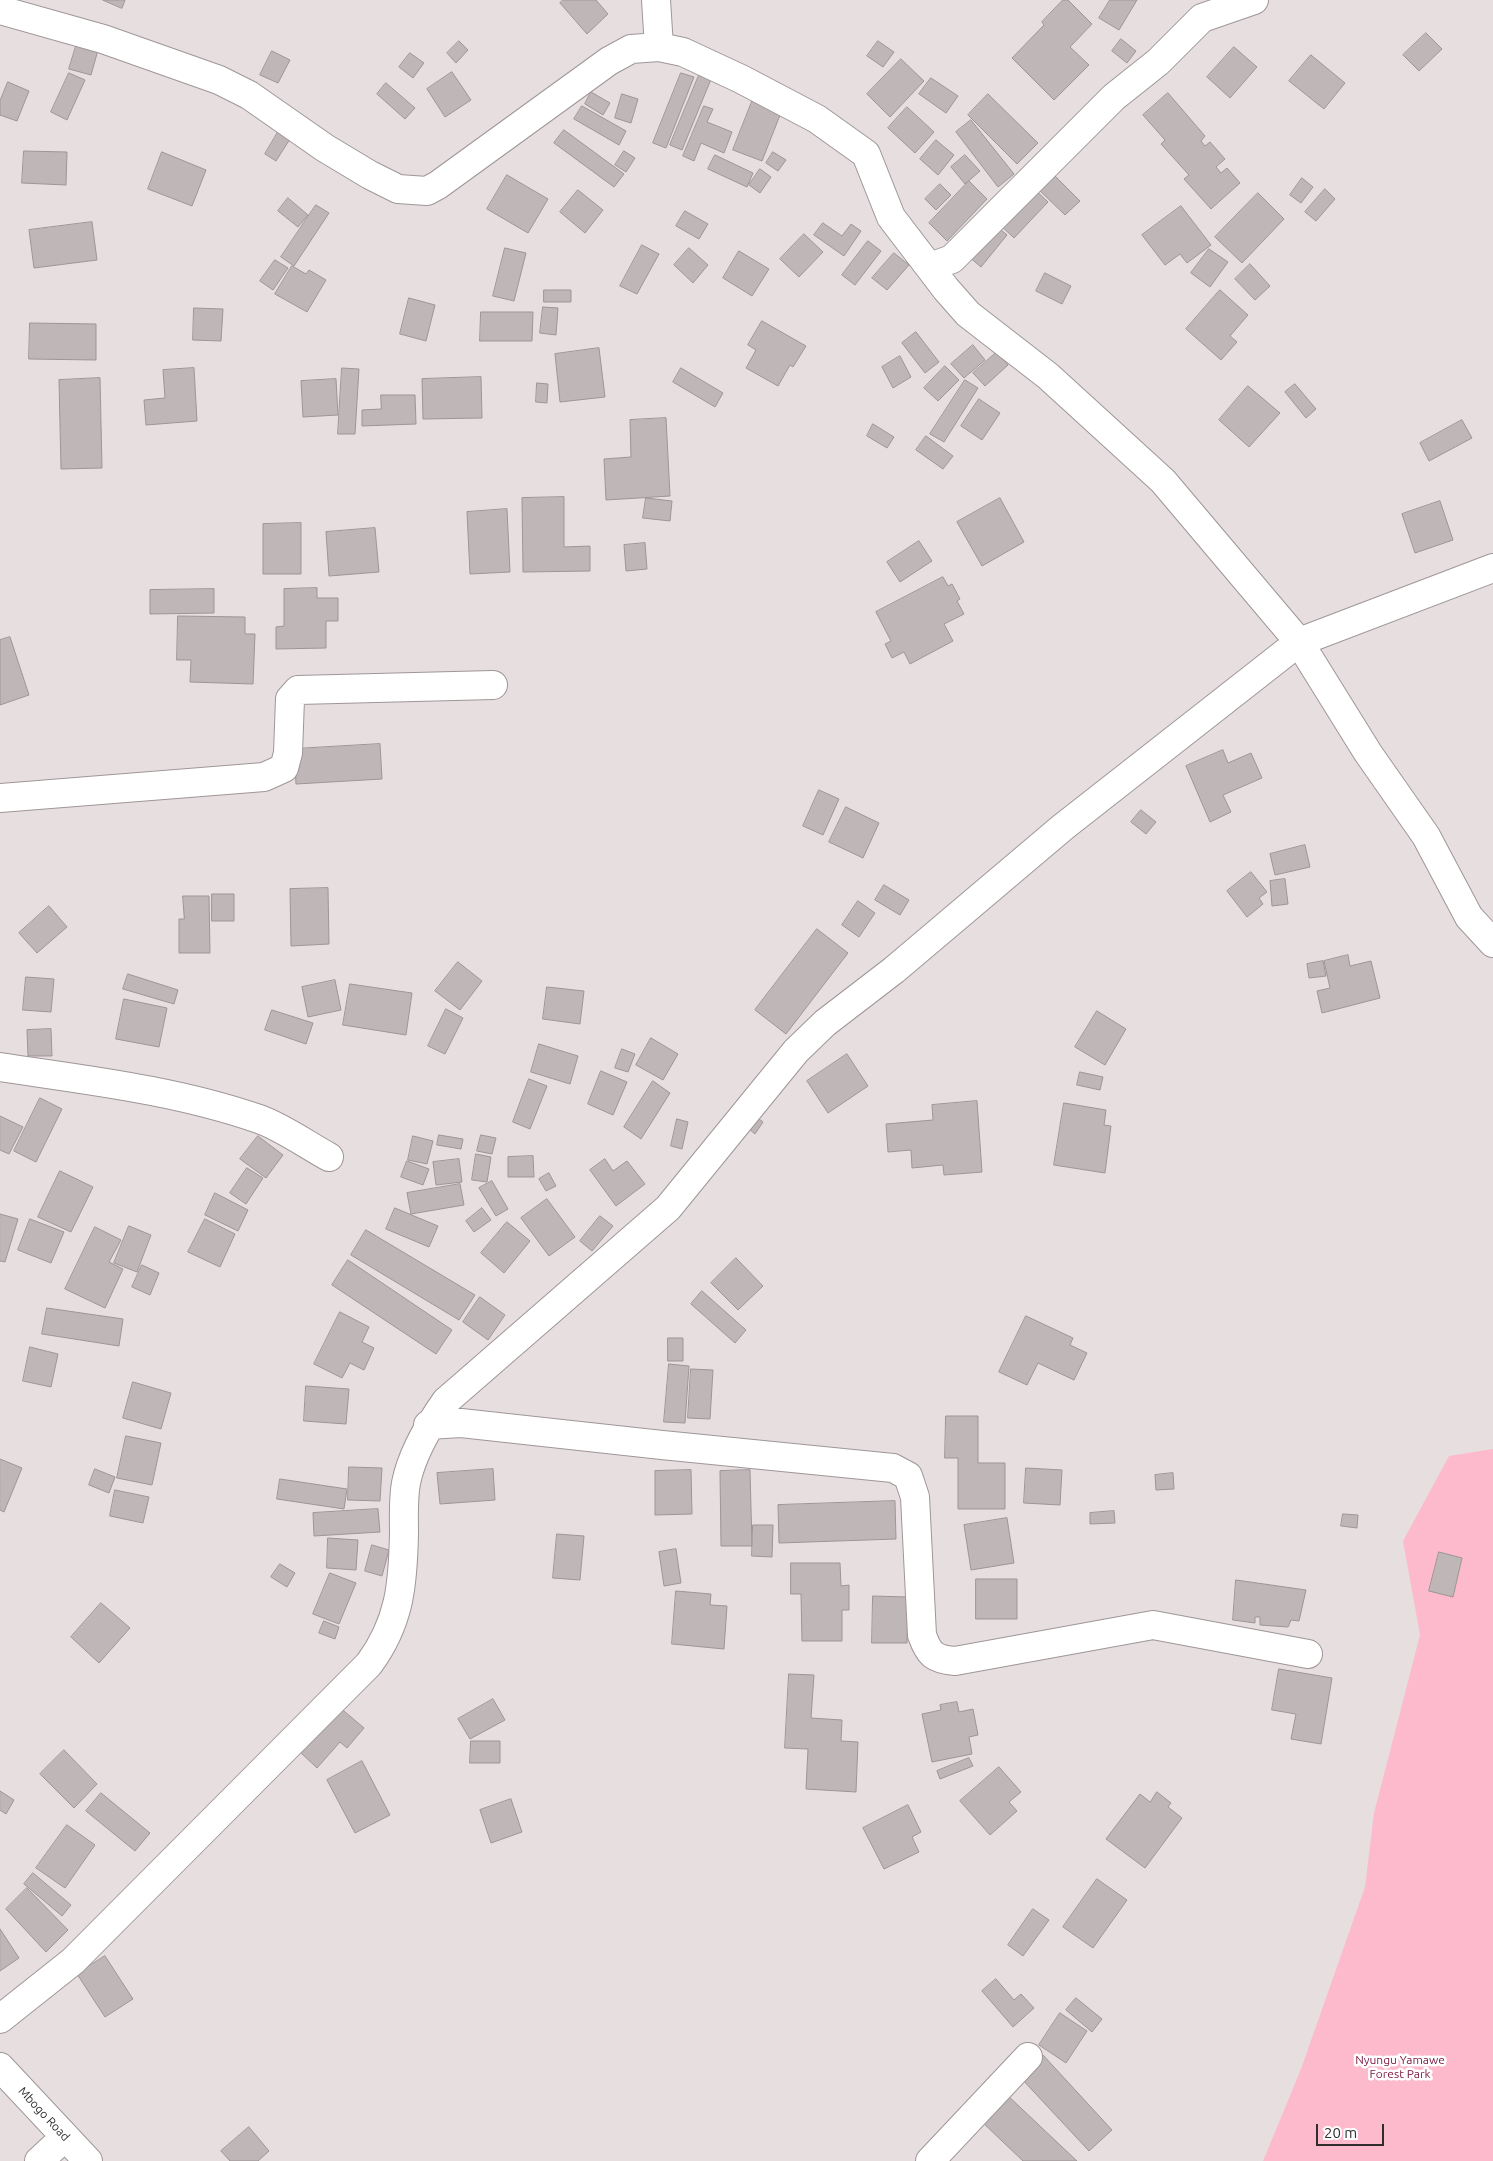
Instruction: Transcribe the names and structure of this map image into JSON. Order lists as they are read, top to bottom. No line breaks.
{"streets":{"street":["Mbogo Road"]},"parks":["Nyungu Yamawe Forest Park"],"scale_bar":"20 m"}
